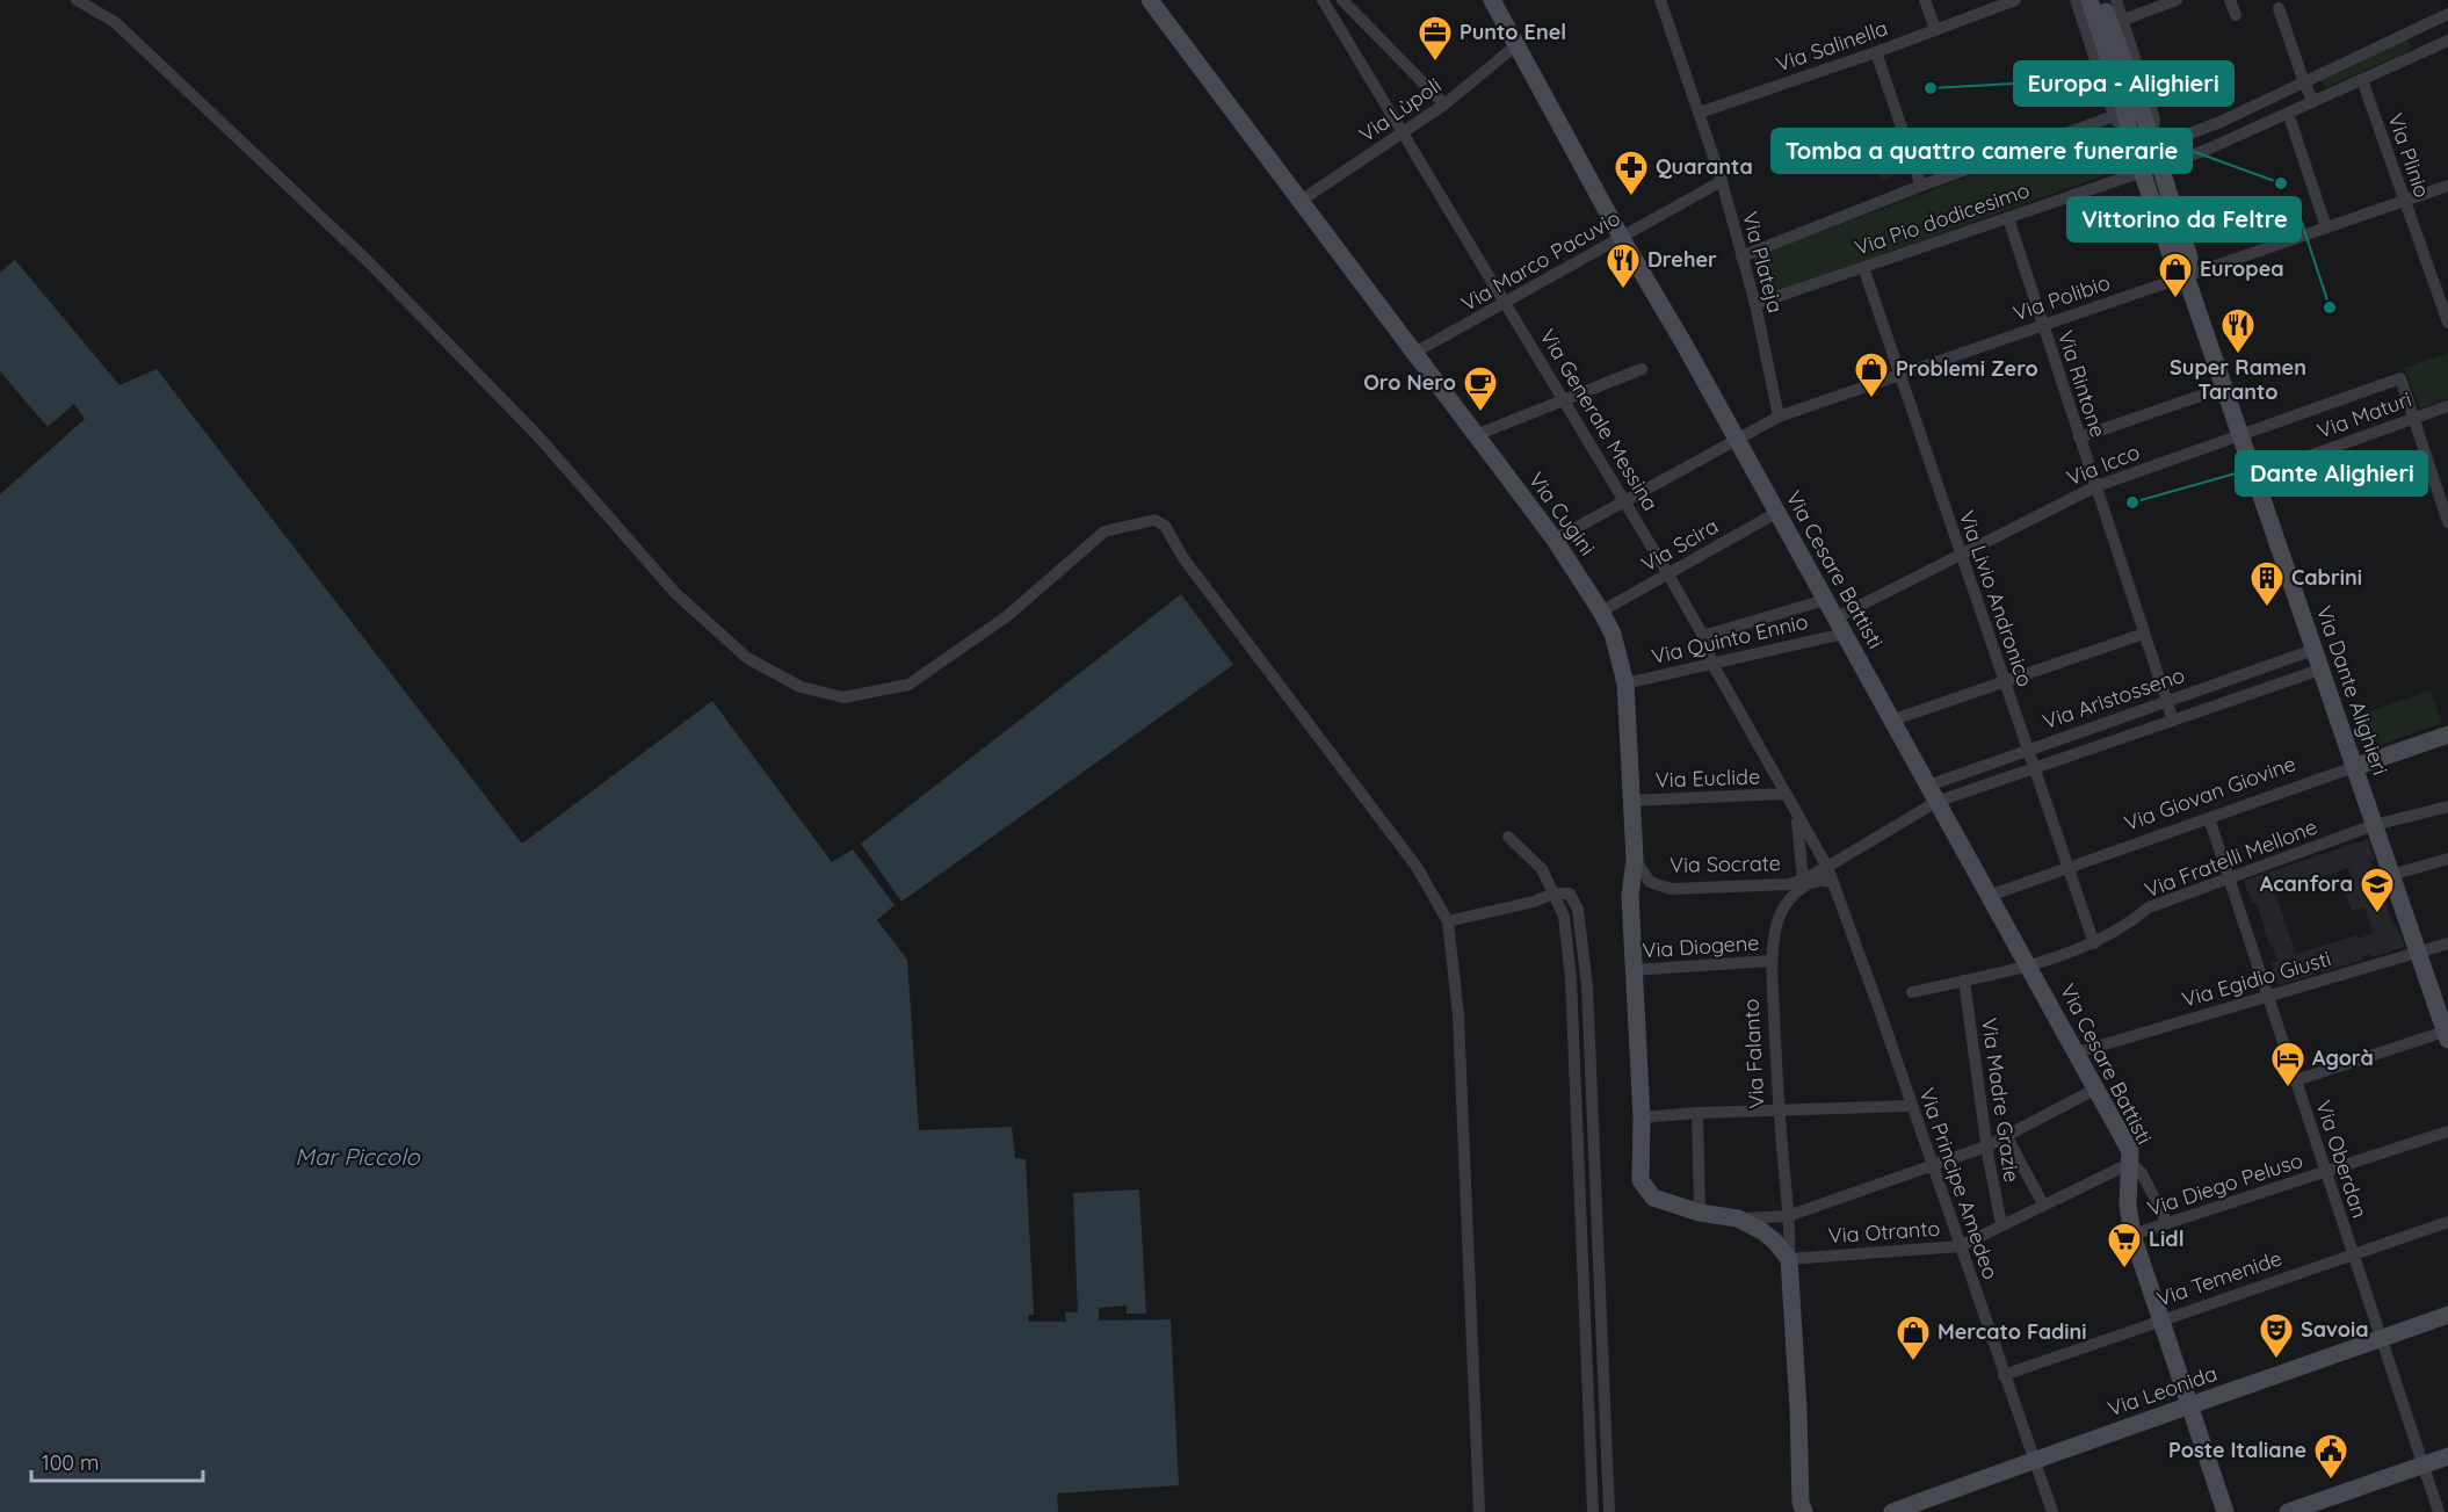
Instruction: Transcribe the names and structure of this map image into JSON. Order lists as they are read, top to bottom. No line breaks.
{"streets":{"main road":["Via Cugini","Via Cesare Battisti","Via Dante Alighieri","Via Giovan Giovine","Via Falanto","Via Leonida"],"street":["Via Salinella","Via Lùpoli","Via Plinio","Via Pio dodicesimo","Via Marco Pacuvio","Via Plateja","Via Polibio","Via Rintone","Via Maturi","Via Generale Messina","Via Icco","Via Scira","Via Livio Andronico","Via Quinto Ennio","Via Aristosseno","Via Euclide","Via Fratelli Mellone","Via Socrate","Via Diogene","Via Egidio Giusti","Via Madre Grazie","Via Oberdan","Via Principe Amedeo","Via Diego Peluso","Via Otranto","Via Temenide"]},"crossings":[["Via Salinella","Via Plateja"],["Via Lùpoli","Via Generale Messina"],["Via Lùpoli","Via Cugini"],["Via Lùpoli","Via Cesare Battisti"],["Via Plinio","Via Pio dodicesimo"],["Via Plinio","Via Polibio"],["Via Pio dodicesimo","Via Plateja"],["Via Pio dodicesimo","Via Rintone"],["Via Pio dodicesimo","Via Livio Andronico"],["Via Pio dodicesimo","Via Dante Alighieri"],["Via Marco Pacuvio","Via Plateja"],["Via Marco Pacuvio","Via Generale Messina"],["Via Marco Pacuvio","Via Cugini"],["Via Marco Pacuvio","Via Cesare Battisti"],["Via Plateja","Via Polibio"],["Via Polibio","Via Rintone"],["Via Polibio","Via Generale Messina"],["Via Polibio","Via Cugini"],["Via Polibio","Via Cesare Battisti"],["Via Polibio","Via Livio Andronico"],["Via Polibio","Via Dante Alighieri"],["Via Rintone","Via Icco"],["Via Rintone","Via Aristosseno"],["Via Maturi","Via Icco"],["Via Maturi","Via Dante Alighieri"],["Via Generale Messina","Via Scira"],["Via Generale Messina","Via Quinto Ennio"],["Via Generale Messina","Via Euclide"],["Via Generale Messina","Via Socrate"],["Via Generale Messina","Via Principe Amedeo"],["Via Icco","Via Cesare Battisti"],["Via Icco","Via Livio Andronico"],["Via Icco","Via Quinto Ennio"],["Via Icco","Via Dante Alighieri"],["Via Cugini","Via Scira"],["Via Cugini","Via Quinto Ennio"],["Via Cugini","Via Euclide"],["Via Cugini","Via Socrate"],["Via Cugini","Via Diogene"],["Via Scira","Via Cesare Battisti"],["Via Cesare Battisti","Via Quinto Ennio"],["Via Cesare Battisti","Via Aristosseno"],["Via Cesare Battisti","Via Giovan Giovine"],["Via Cesare Battisti","Via Fratelli Mellone"],["Via Cesare Battisti","Via Egidio Giusti"],["Via Cesare Battisti","Via Otranto"],["Via Livio Andronico","Via Aristosseno"],["Via Livio Andronico","Via Giovan Giovine"],["Via Livio Andronico","Via Fratelli Mellone"],["Via Dante Alighieri","Via Aristosseno"],["Via Dante Alighieri","Via Giovan Giovine"],["Via Dante Alighieri","Via Fratelli Mellone"],["Via Dante Alighieri","Via Egidio Giusti"],["Via Giovan Giovine","Via Oberdan"],["Via Fratelli Mellone","Via Madre Grazie"],["Via Fratelli Mellone","Via Oberdan"],["Via Socrate","Via Principe Amedeo"],["Via Diogene","Via Falanto"],["Via Egidio Giusti","Via Oberdan"],["Via Falanto","Via Otranto"],["Via Madre Grazie","Via Otranto"],["Via Oberdan","Via Diego Peluso"],["Via Oberdan","Via Temenide"],["Via Oberdan","Via Leonida"],["Via Principe Amedeo","Via Otranto"],["Via Principe Amedeo","Via Temenide"],["Via Principe Amedeo","Via Leonida"]],"water":["Mar Piccolo"],"places":{"office":["Punto Enel"],"other":["Europa - Alighieri","Tomba a quattro camere funerarie","Vittorino da Feltre","Dante Alighieri"],"pharmacy":["Quaranta"],"restaurant":["Dreher","Super Ramen Taranto"],"shop":["Europea","Problemi Zero","Mercato Fadini"],"cafe":["Oro Nero"],"building":["Cabrini"],"school or university":["Acanfora"],"hotel":["Agorà"],"supermarket":["Lidl"],"theatre":["Savoia"],"public building":["Poste Italiane"]},"scale_bar":"100 m"}
